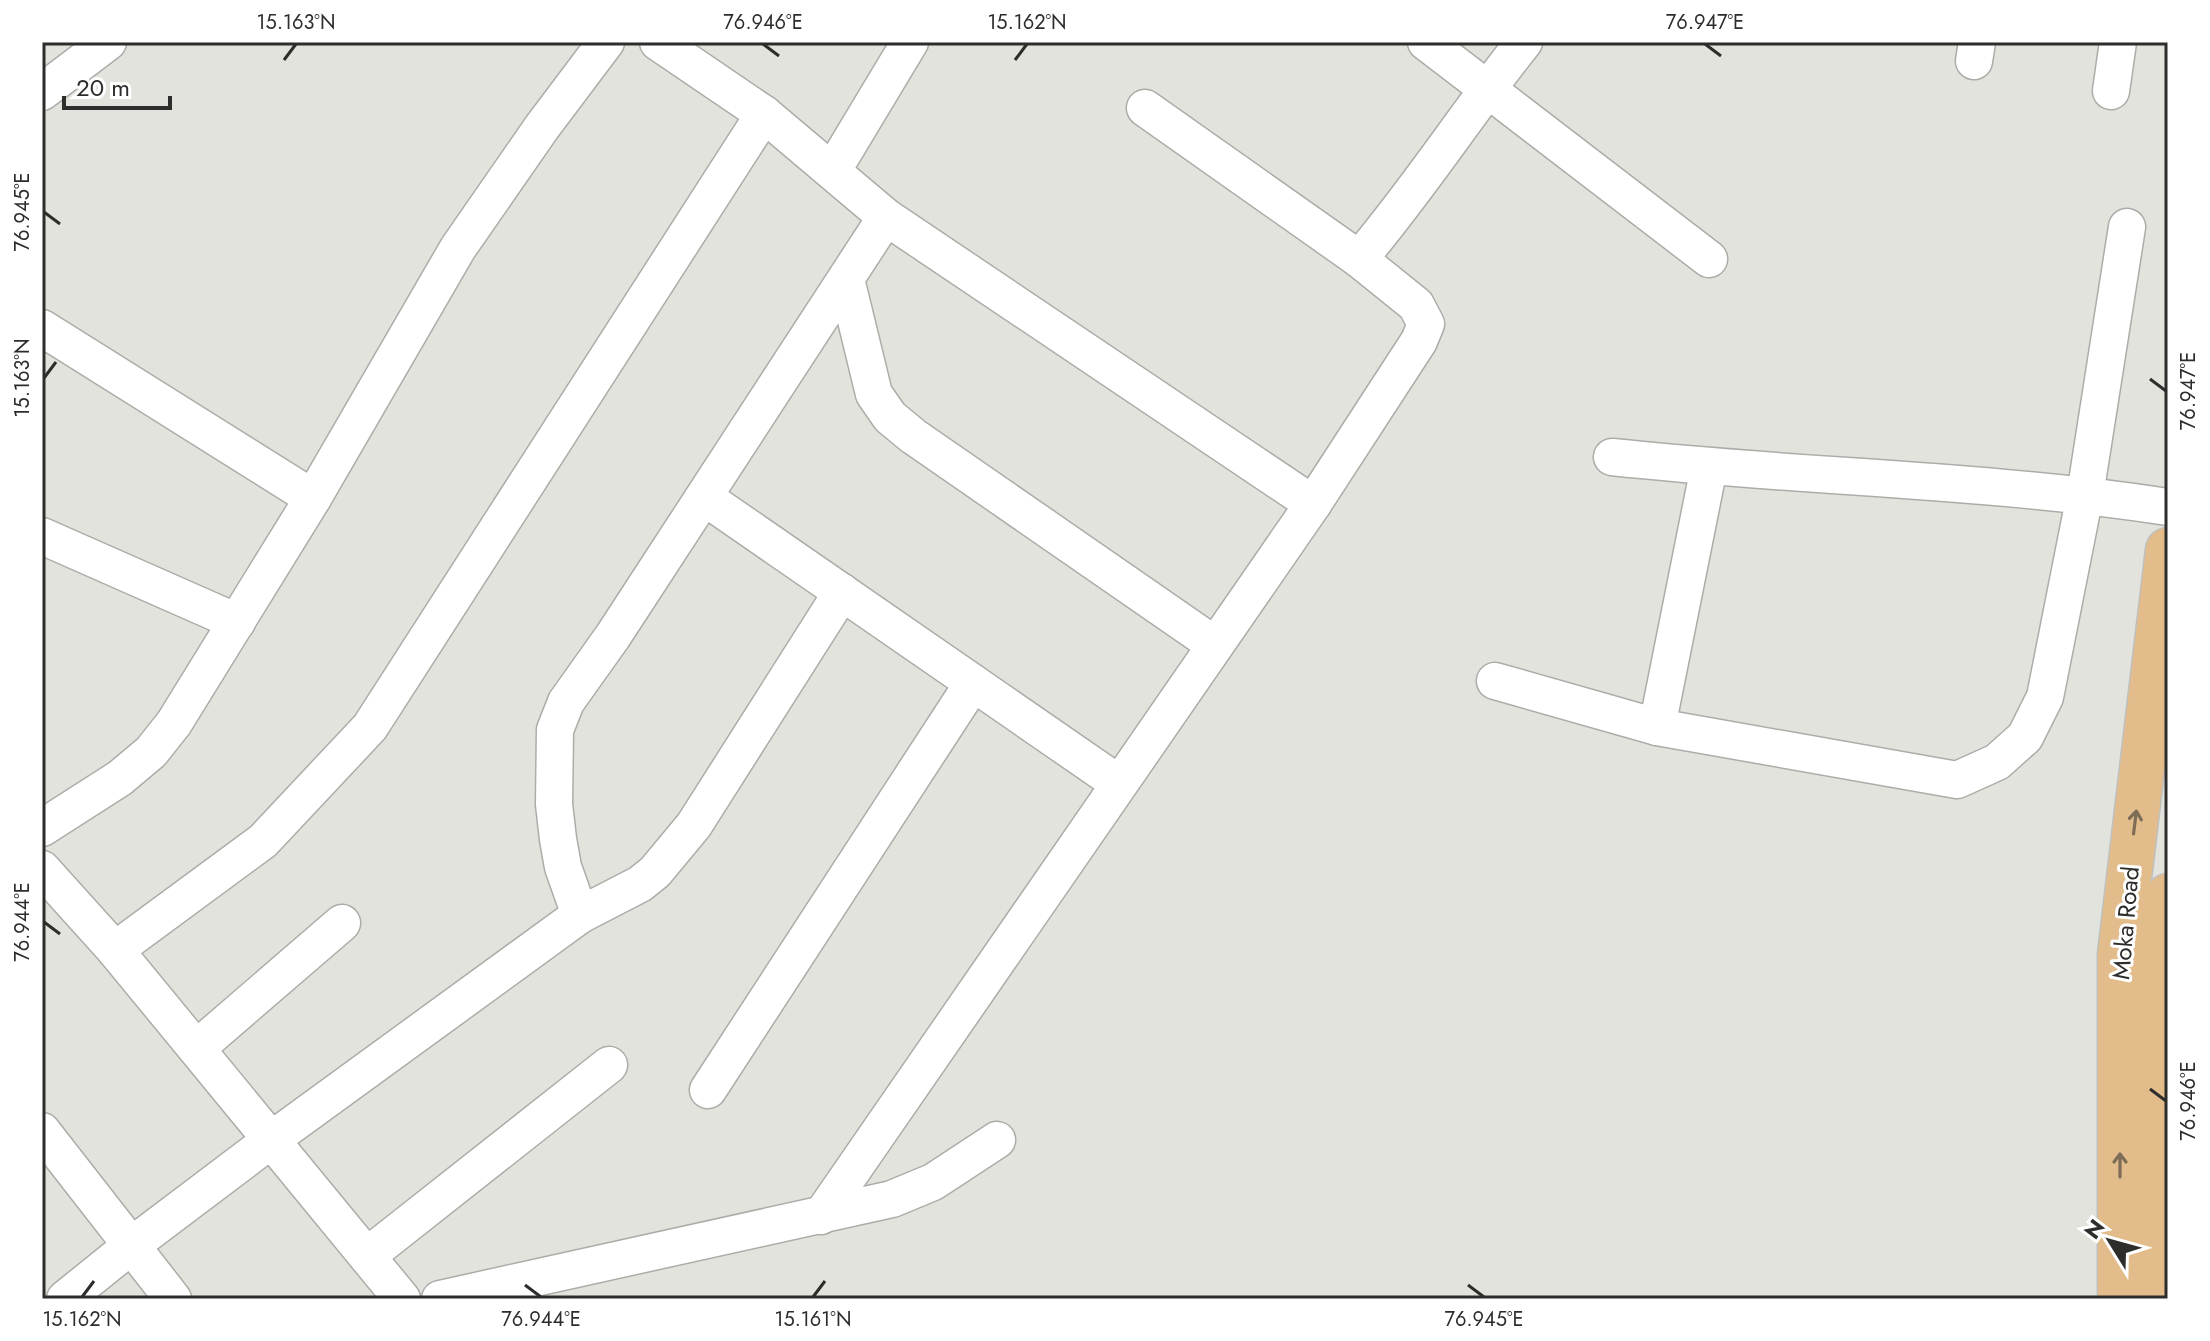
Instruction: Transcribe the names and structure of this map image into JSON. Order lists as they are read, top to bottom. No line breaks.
{"streets":{"main road":["Moka Road"]},"scale_bar":"20 m","north":"top left","coordinates":["15.163°N","76.946°E","15.162°N","76.947°E","76.945°E","76.944°E","15.161°N"]}
